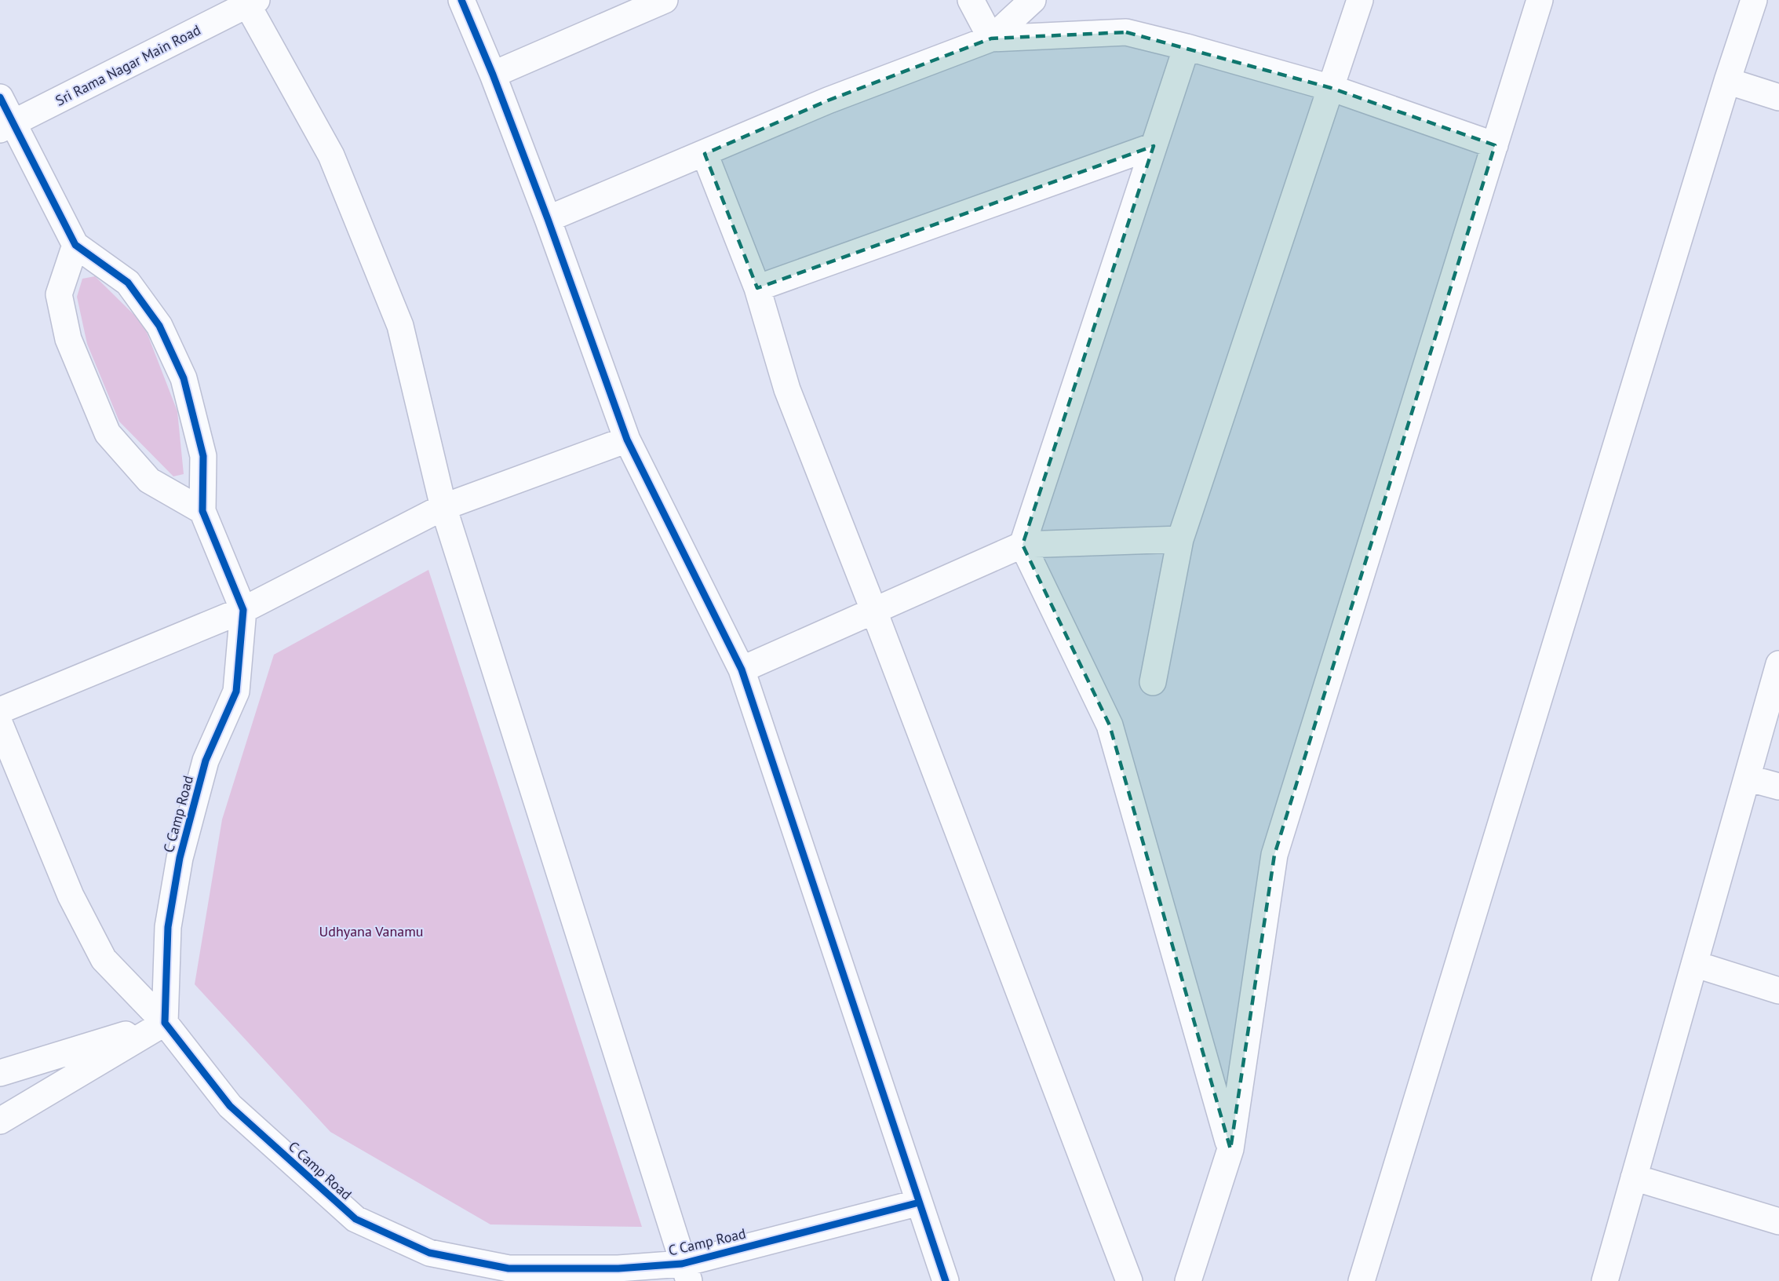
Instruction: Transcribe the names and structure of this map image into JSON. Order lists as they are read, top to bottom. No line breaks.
{"streets":{"street":["Sri Rama Nagar Main Road","C Camp Road"]},"parks":["Udhyana Vanamu"]}
